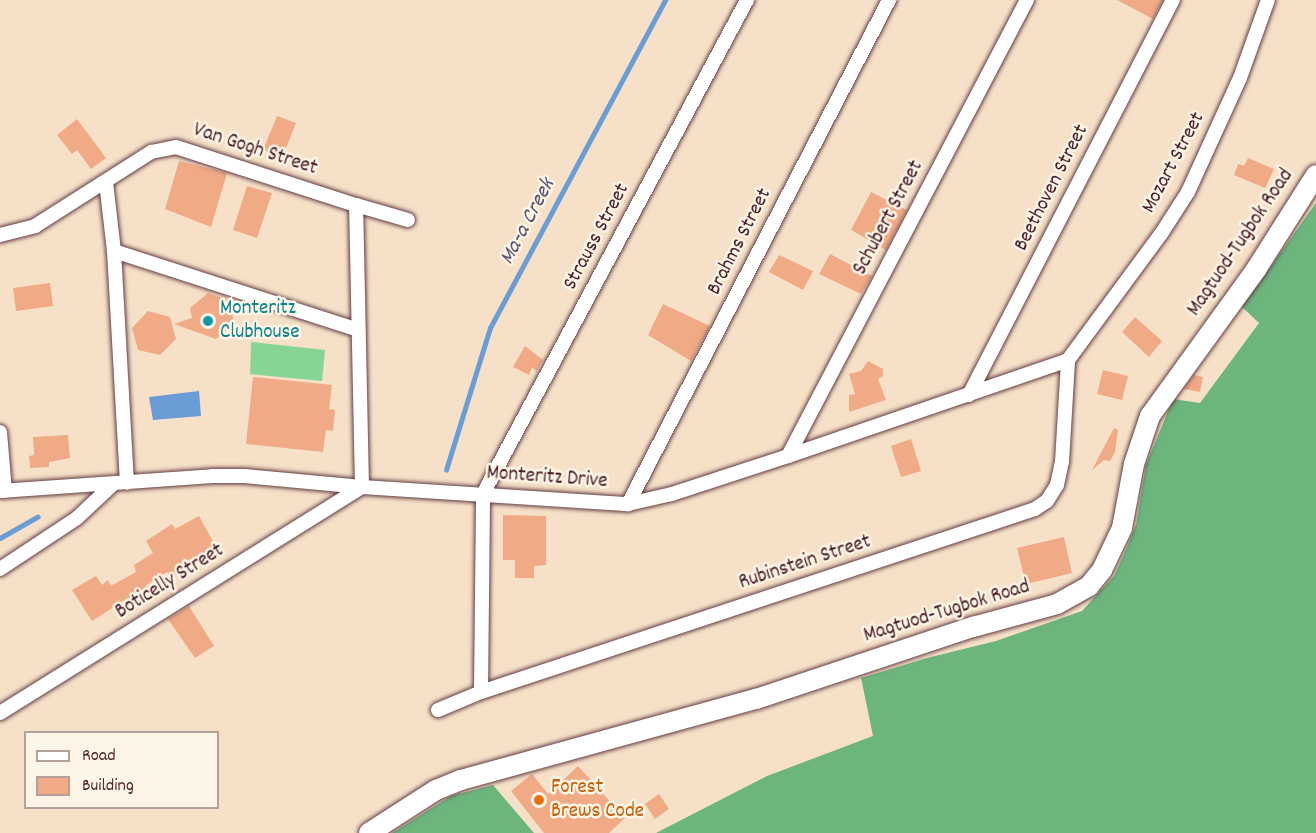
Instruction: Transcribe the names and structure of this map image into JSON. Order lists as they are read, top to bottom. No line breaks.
{"streets":{"main road":["Magtuod-Tugbok Road"],"street":["Van Gogh Street","Mozart Street","Beethoven Street","Schubert Street","Strauss Street","Brahms Street","Monteritz Drive","Rubinstein Street","Boticelly Street"]},"crossings":[["Mozart Street","Monteritz Drive"],["Mozart Street","Rubinstein Street"],["Beethoven Street","Monteritz Drive"],["Schubert Street","Monteritz Drive"],["Strauss Street","Monteritz Drive"],["Brahms Street","Monteritz Drive"],["Monteritz Drive","Rubinstein Street"],["Monteritz Drive","Boticelly Street"]],"water":["Ma-a Creek"],"places":["Monteritz Clubhouse","Forest Brews Code"],"legend":["Road","Building"]}
